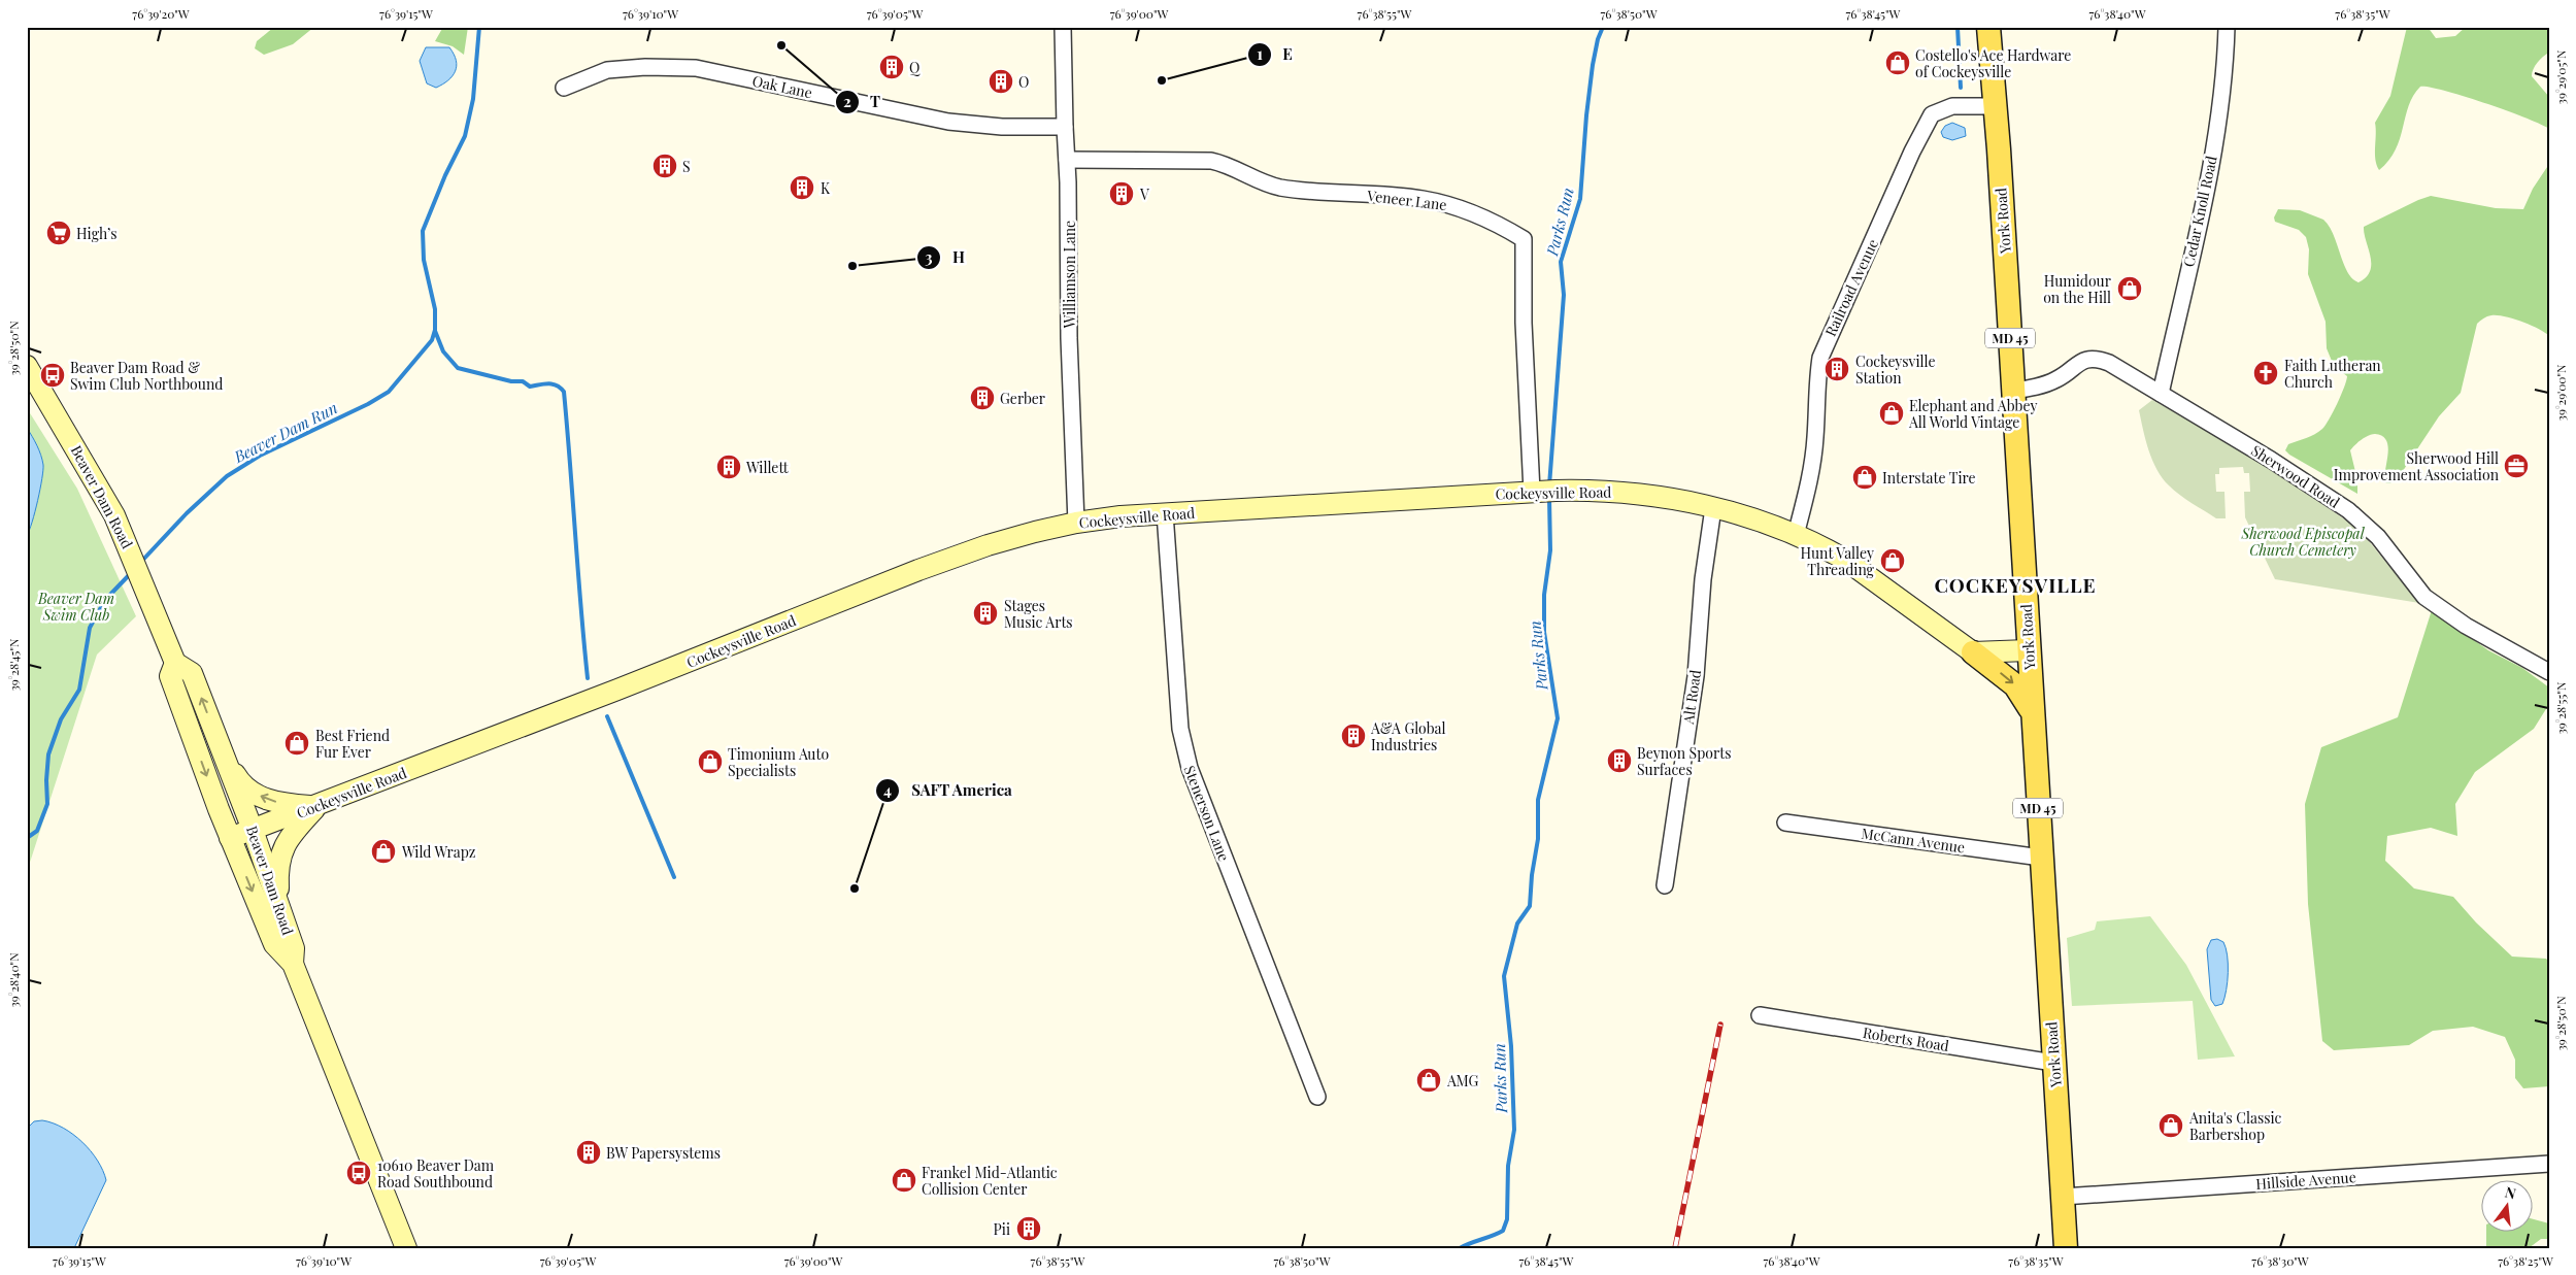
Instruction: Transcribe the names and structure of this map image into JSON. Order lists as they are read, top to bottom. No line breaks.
{"streets":{"main road":["York Road","MD 45"],"street":["Oak Lane","Veneer Lane","Cedar Knoll Road","Williamson Lane","Railroad Avenue","Sherwood Road","Cockeysville Road","Beaver Dam Road","Alt Road","Stenerson Lane","McCann Avenue","Roberts Road","Hillside Avenue"]},"crossings":[["Oak Lane","Williamson Lane"],["Veneer Lane","Williamson Lane"],["Veneer Lane","Cockeysville Road"],["Cedar Knoll Road","Sherwood Road"],["York Road","Railroad Avenue"],["York Road","Sherwood Road"],["York Road","McCann Avenue"],["York Road","Roberts Road"],["York Road","Hillside Avenue"],["Williamson Lane","Cockeysville Road"],["Railroad Avenue","Cockeysville Road"],["Cockeysville Road","Beaver Dam Road"],["Cockeysville Road","Alt Road"],["Cockeysville Road","Stenerson Lane"]],"districts":["COCKEYSVILLE"],"water":["Parks Run","Beaver Dam Run"],"parks":["Sherwood Episcopal Church Cemetery","Beaver Dam Swim Club"],"places":{"other":["T","E","H","SAFT America"],"shop":["Costello's Ace Hardware of Cockeysville","Humidour on the Hill","Elephant and Abbey All World Vintage","Interstate Tire","Hunt Valley Threading","Best Friend Fur Ever","Timonium Auto Specialists","Wild Wrapz","AMG","Anita's Classic Barbershop","Frankel Mid-Atlantic Collision Center"],"building":["Q","O","S","K","V","Cockeysville Station","Gerber","Willett","Stages Music Arts","A&A Global Industries","Beynon Sports Surfaces","BW Papersystems","Pii"],"supermarket":["High’s"],"church":["Faith Lutheran Church"],"bus stop":["Beaver Dam Road & Swim Club Northbound","10610 Beaver Dam Road Southbound"],"office":["Sherwood Hill Improvement Association"]},"north":"top","coordinates":["76°39'20\"W","76°39'15\"W","76°39'10\"W","76°39'05\"W","76°39'00\"W","76°38'55\"W","76°38'50\"W","76°38'45\"W","76°38'40\"W","76°38'35\"W","39°29'05\"N","39°28'50\"N","39°29'00\"N","39°28'45\"N","39°28'55\"N","39°28'40\"N","76°38'30\"W","76°38'25\"W"]}
